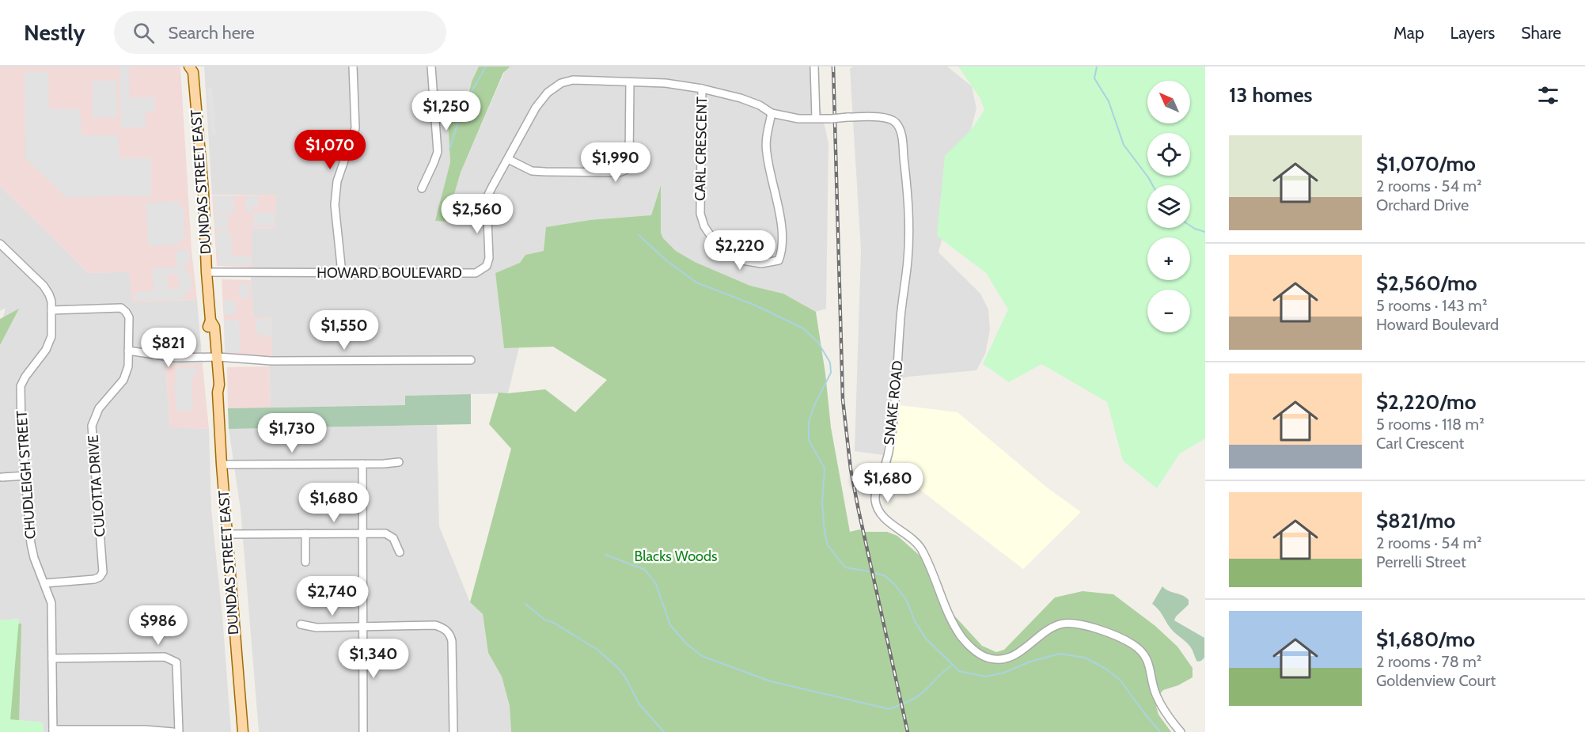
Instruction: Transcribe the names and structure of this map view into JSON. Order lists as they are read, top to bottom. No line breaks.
{"streets":{"main road":["DUNDAS STREET EAST"],"street":["CARL CRESCENT","HOWARD BOULEVARD","SNAKE ROAD","CHUDLEIGH STREET","CULOTTA DRIVE"]},"crossings":[["CARL CRESCENT","HOWARD BOULEVARD"],["CARL CRESCENT","SNAKE ROAD"],["DUNDAS STREET EAST","HOWARD BOULEVARD"],["HOWARD BOULEVARD","SNAKE ROAD"],["CHUDLEIGH STREET","CULOTTA DRIVE"]],"parks":["Blacks Woods"],"north":"top left","page":{"header":"Nestly","search":"Search here","nav":["Map","Layers","Share"],"heading":"13 homes","map_buttons":["+","−"],"price":["$1,250","$1,070","$1,990","$2,560","$2,220","$1,550","$821","$1,730","$1,680","$1,680","$2,740","$986","$1,340"],"list":[{"name":"$1,070/mo","note":"2 rooms · 54 m² · Orchard Drive"},{"name":"$2,560/mo","note":"5 rooms · 143 m² · Howard Boulevard"},{"name":"$2,220/mo","note":"5 rooms · 118 m² · Carl Crescent"},{"name":"$821/mo","note":"2 rooms · 54 m² · Perrelli Street"},{"name":"$1,680/mo","note":"2 rooms · 78 m² · Goldenview Court"}]}}
